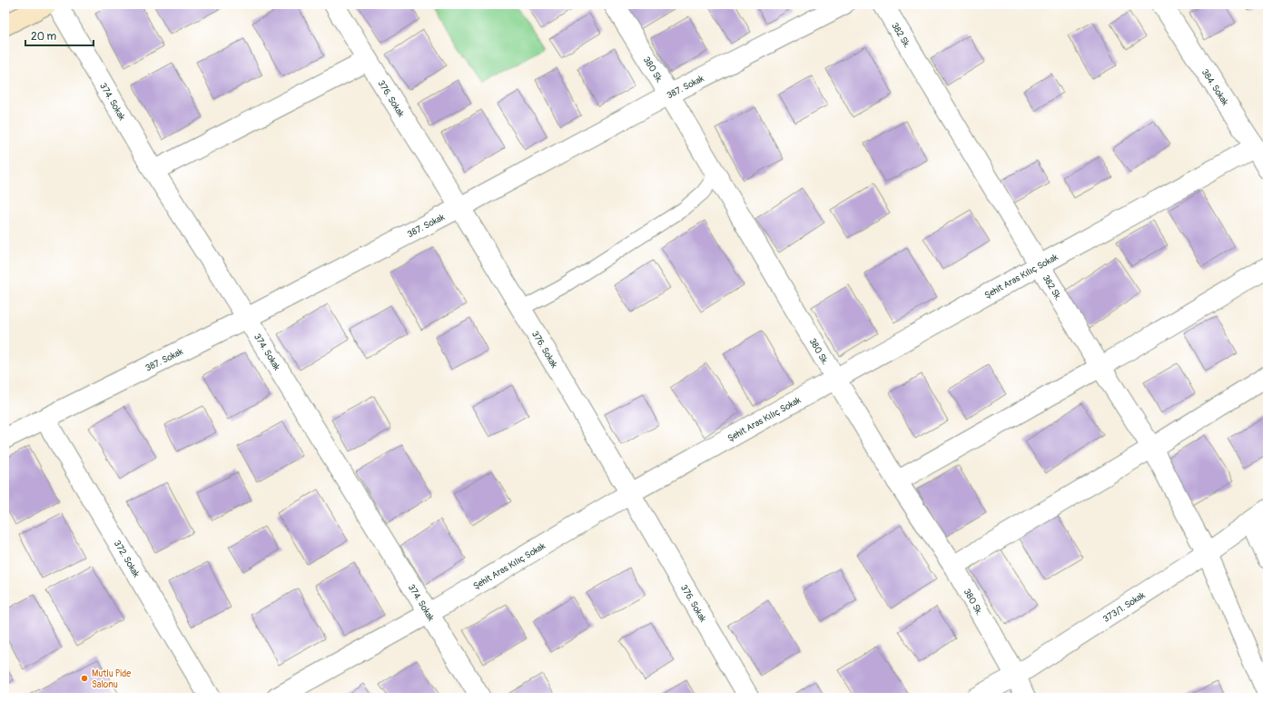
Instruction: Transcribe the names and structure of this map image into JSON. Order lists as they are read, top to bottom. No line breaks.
{"streets":{"street":["382 Sk.","380 Sk.","387. Sokak","384. Sokak","376. Sokak","374. Sokak","Şehit Aras Kılıç Sokak","372. Sokak","373/1. Sokak"]},"crossings":[["382 Sk.","Şehit Aras Kılıç Sokak"],["382 Sk.","373/1. Sokak"],["380 Sk.","387. Sokak"],["380 Sk.","Şehit Aras Kılıç Sokak"],["380 Sk.","373/1. Sokak"],["387. Sokak","376. Sokak"],["387. Sokak","374. Sokak"],["387. Sokak","372. Sokak"],["384. Sokak","Şehit Aras Kılıç Sokak"],["376. Sokak","Şehit Aras Kılıç Sokak"],["374. Sokak","Şehit Aras Kılıç Sokak"]],"places":["Mutlu Pide Salonu"],"scale_bar":"20 m"}
